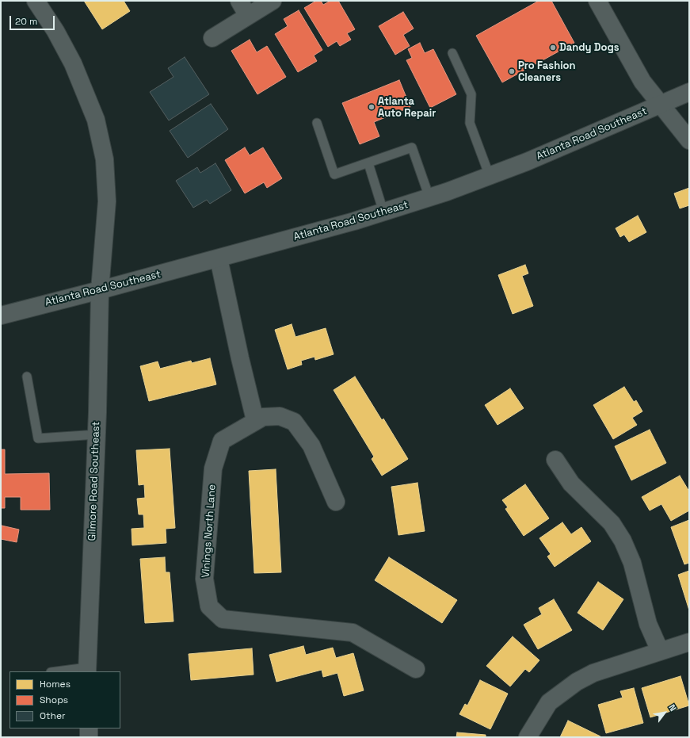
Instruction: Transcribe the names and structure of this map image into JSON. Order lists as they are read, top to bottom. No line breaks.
{"streets":{"street":["Atlanta Road Southeast","Gilmore Road Southeast","Vinings North Lane"]},"crossings":[["Atlanta Road Southeast","Gilmore Road Southeast"]],"places":["Dandy Dogs","Pro Fashion Cleaners","Atlanta Auto Repair"],"legend":["Homes","Shops","Other"],"scale_bar":"20 m","north":"top right"}
